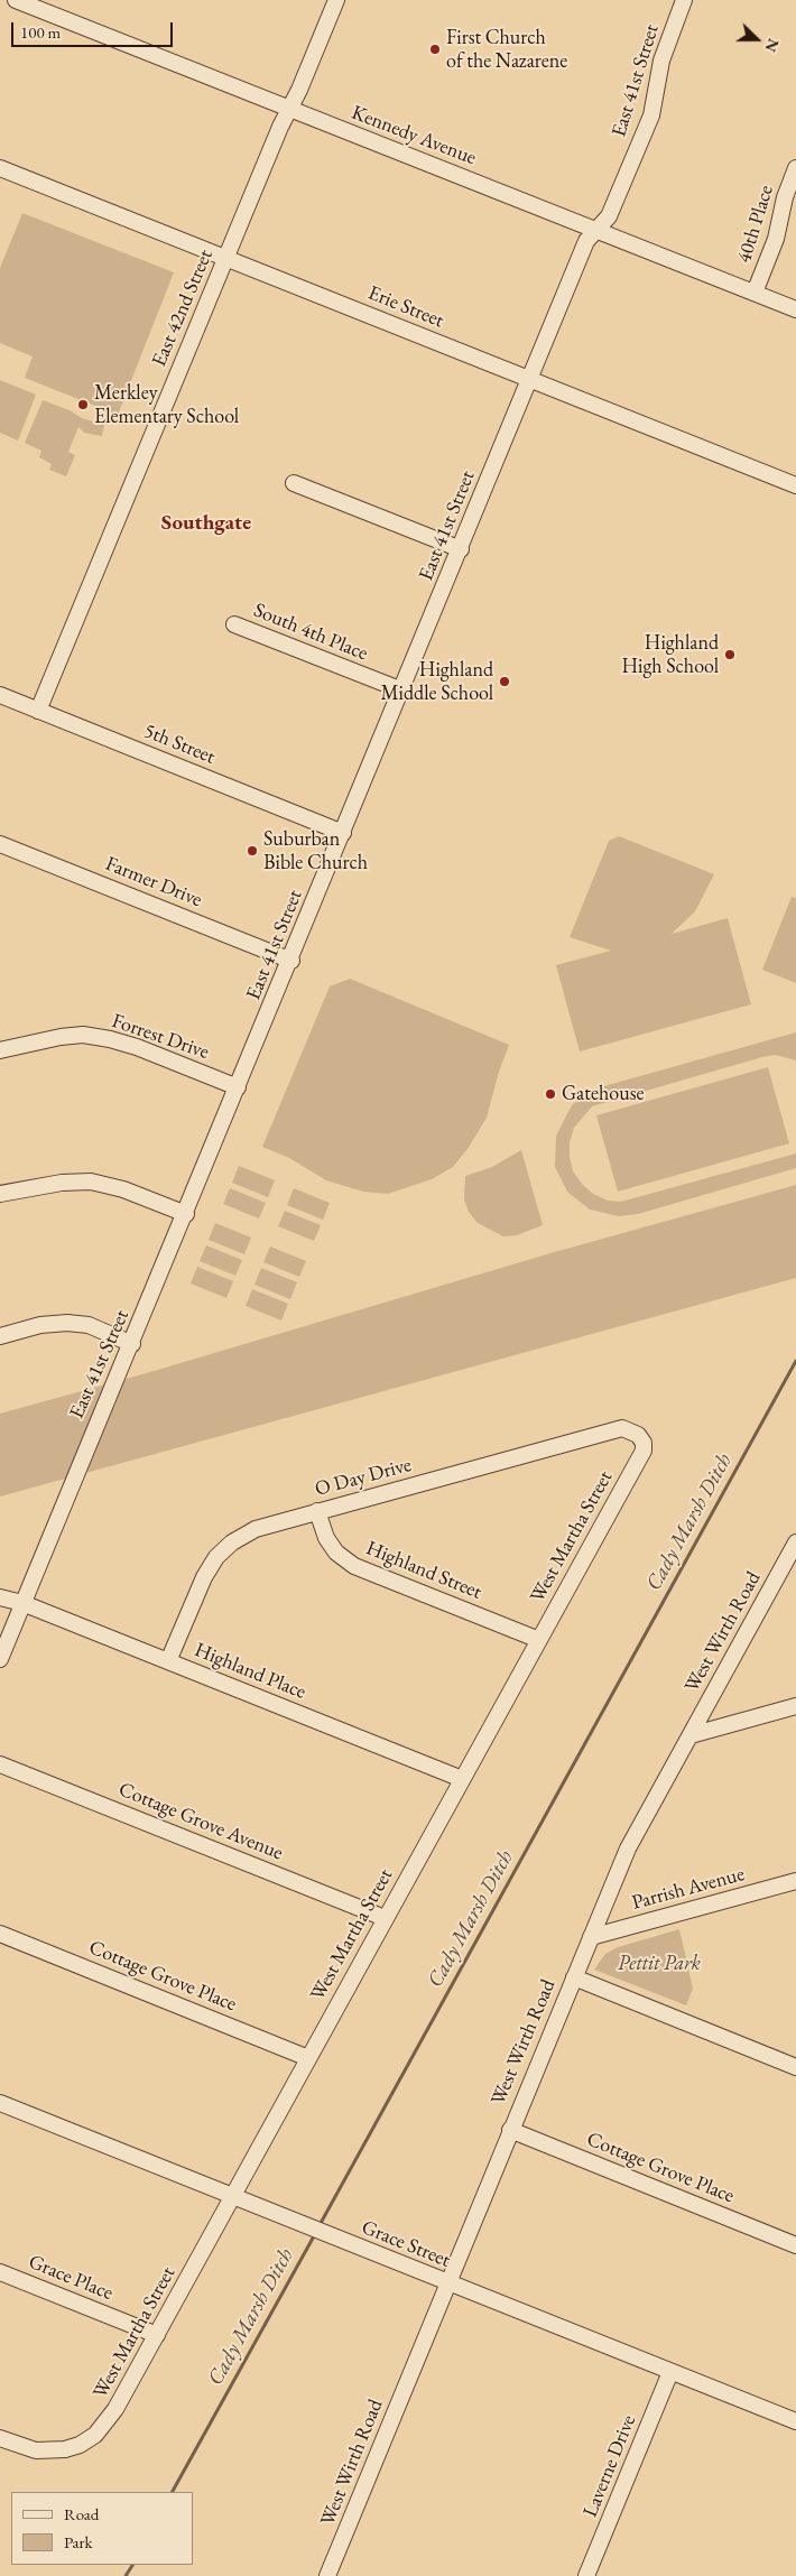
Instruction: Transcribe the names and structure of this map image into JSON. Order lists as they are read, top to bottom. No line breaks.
{"streets":{"street":["East 41st Street","Kennedy Avenue","40th Place","Erie Street","East 42nd Street","South 4th Place","5th Street","Farmer Drive","Forrest Drive","O Day Drive","West Martha Street","Highland Street","West Wirth Road","Highland Place","Cottage Grove Avenue","Parrish Avenue","Cottage Grove Place","Grace Street","Grace Place","Laverne Drive"]},"crossings":[["East 41st Street","Kennedy Avenue"],["East 41st Street","Erie Street"],["East 41st Street","South 4th Place"],["East 41st Street","5th Street"],["East 41st Street","Farmer Drive"],["East 41st Street","Forrest Drive"],["East 41st Street","Highland Place"],["Kennedy Avenue","40th Place"],["Kennedy Avenue","East 42nd Street"],["Erie Street","East 42nd Street"],["East 42nd Street","5th Street"],["O Day Drive","West Martha Street"],["O Day Drive","Highland Street"],["O Day Drive","Highland Place"],["West Martha Street","Highland Street"],["West Martha Street","Highland Place"],["West Martha Street","Cottage Grove Avenue"],["West Martha Street","Cottage Grove Place"],["West Martha Street","Grace Street"],["West Martha Street","Grace Place"],["West Wirth Road","Parrish Avenue"],["West Wirth Road","Cottage Grove Place"],["West Wirth Road","Grace Street"],["Grace Street","Laverne Drive"]],"districts":["Southgate"],"water":["Cady Marsh Ditch"],"parks":["Pettit Park"],"places":["First Church of the Nazarene","Merkley Elementary School","Highland High School","Highland Middle School","Suburban Bible Church","Gatehouse"],"legend":["Road","Park"],"scale_bar":"100 m","north":"right"}
